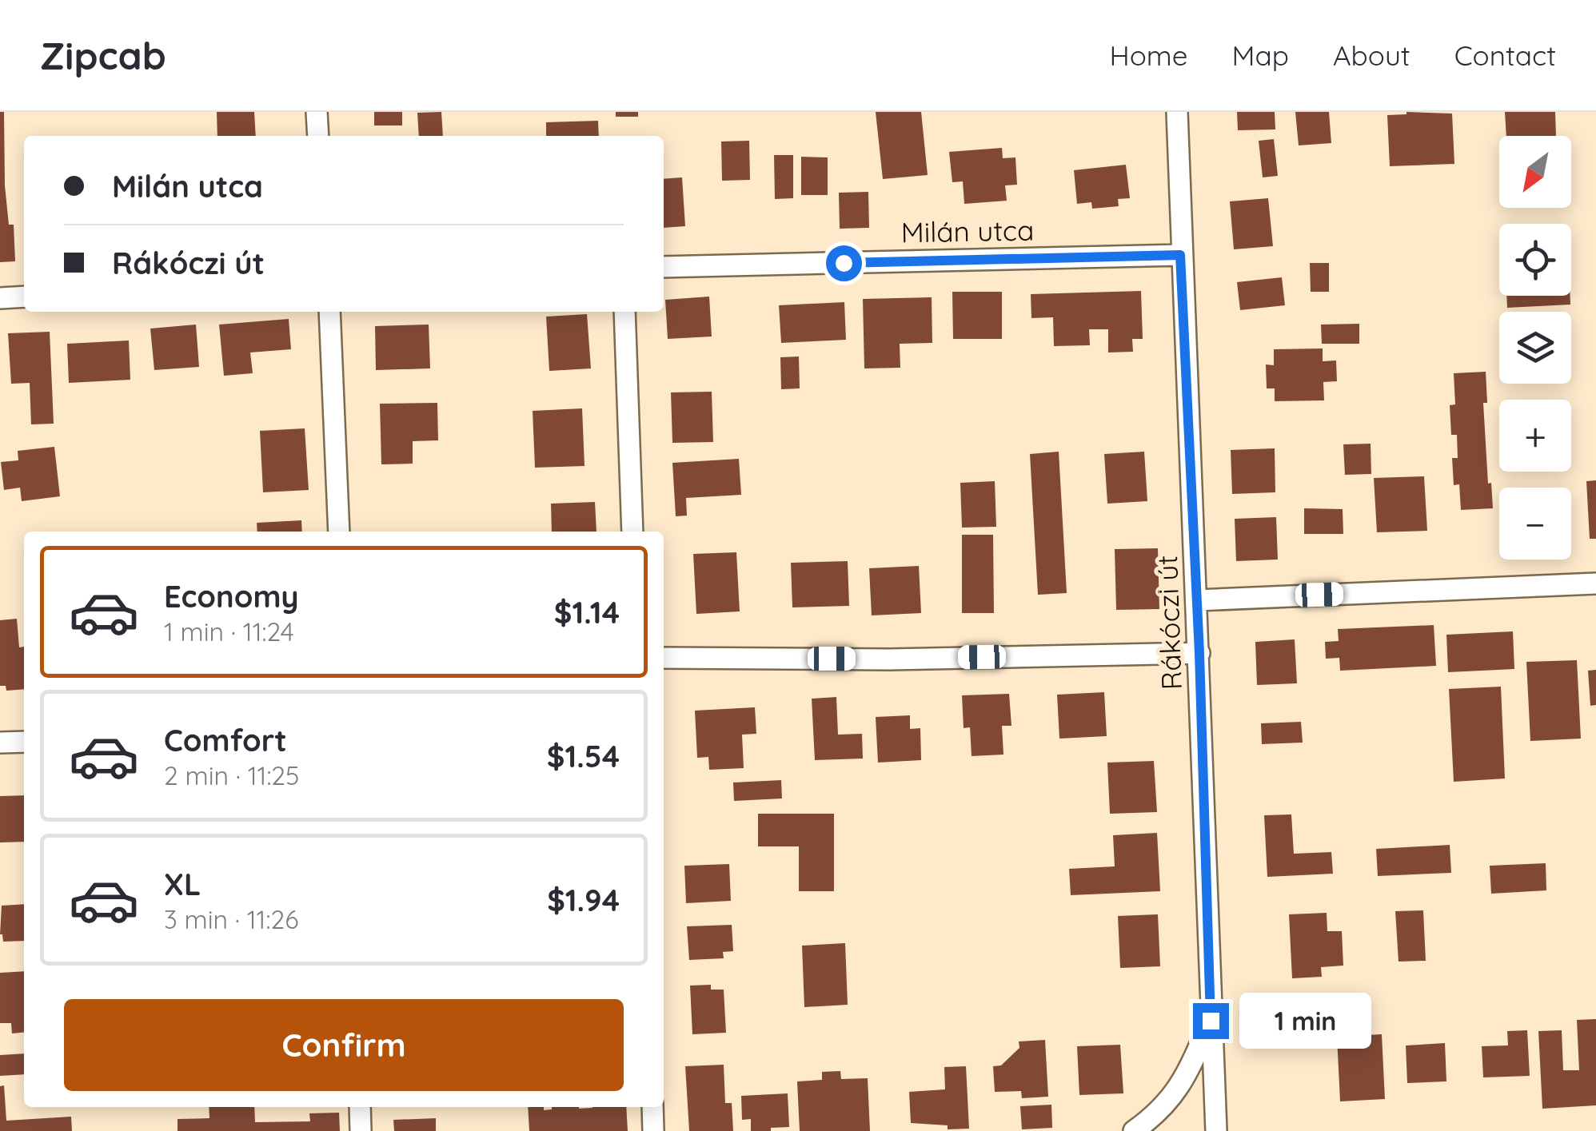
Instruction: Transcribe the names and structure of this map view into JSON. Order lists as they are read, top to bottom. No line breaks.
{"streets":{"street":["Milán utca","Rákóczi út"]},"crossings":[["Milán utca","Rákóczi út"]],"north":"bottom left","page":{"header":"Zipcab","nav":["Home","Map","About","Contact"],"map_buttons":["+","−"],"banner":["Milán utca","Rákóczi út"],"list":[{"name":"Economy","note":"1 min · 11:24","value":"$1.14"},{"name":"Comfort","note":"2 min · 11:25","value":"$1.54"},{"name":"XL","note":"3 min · 11:26","value":"$1.94"}],"buttons":"Confirm","bubble":"1 min"}}
